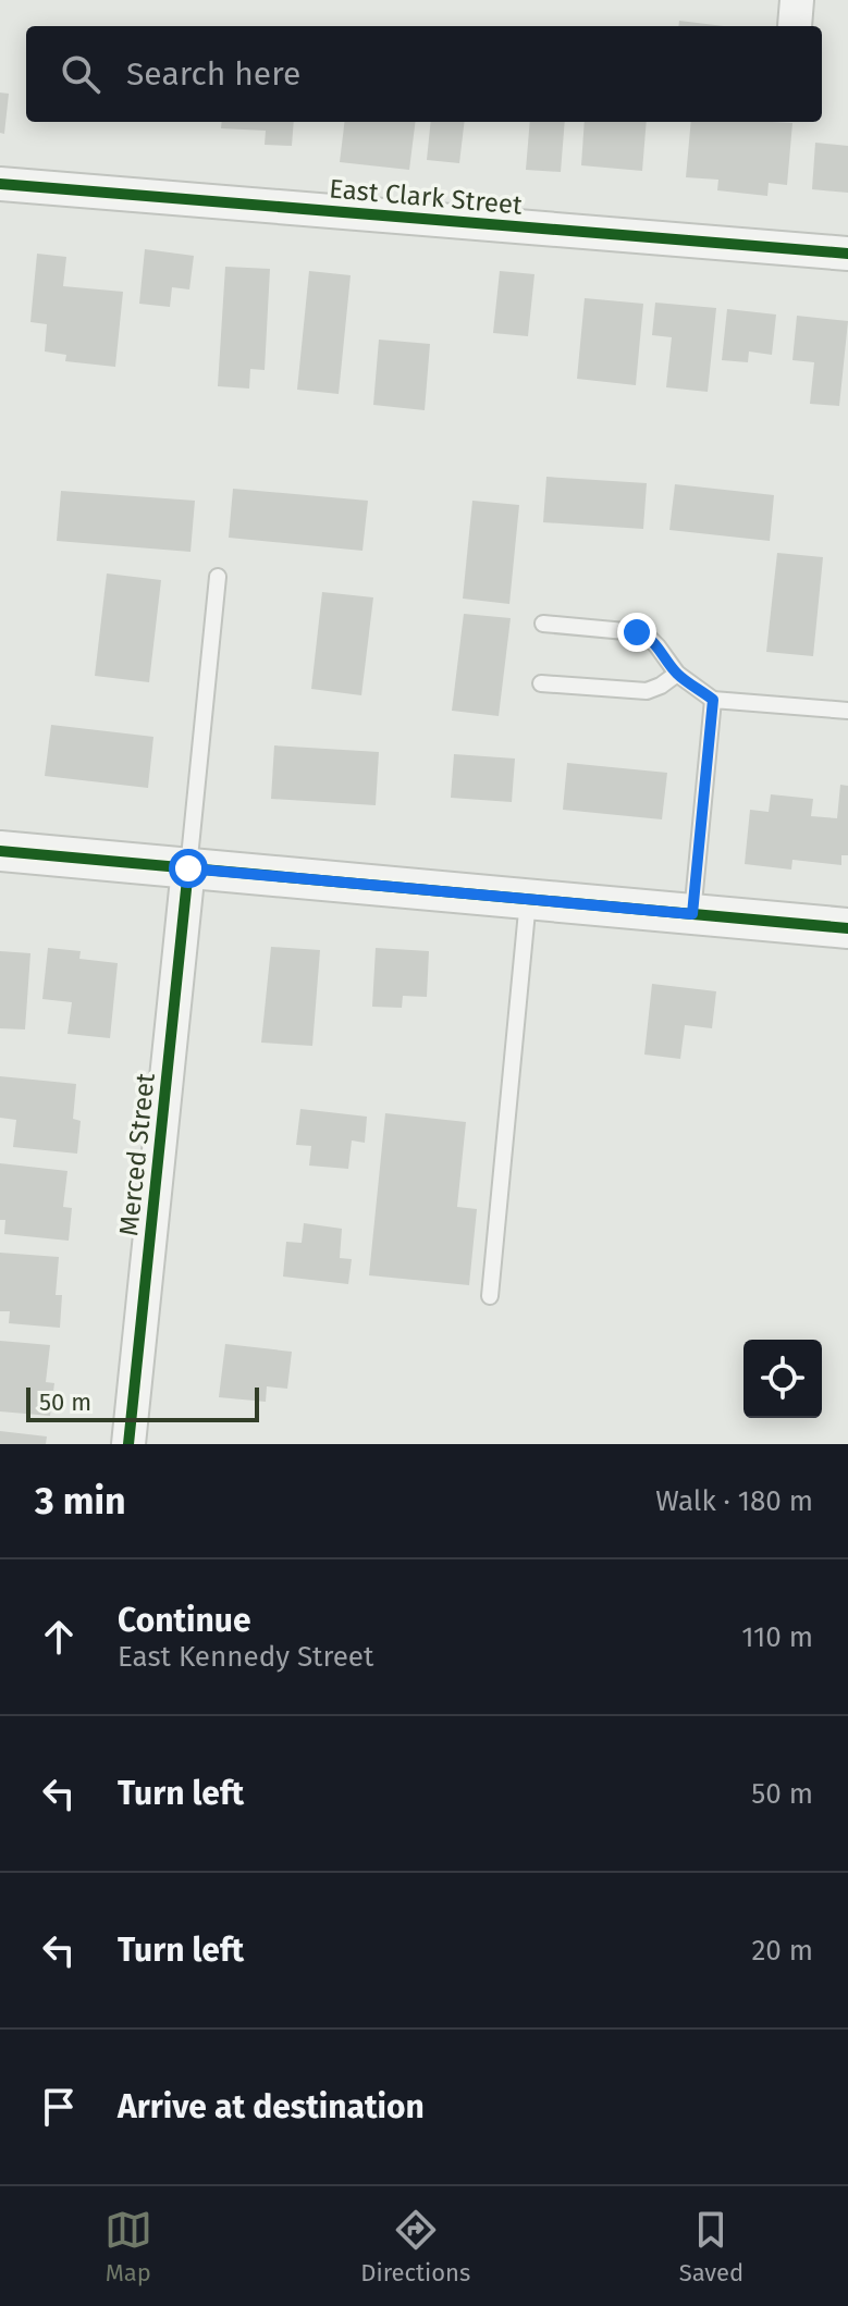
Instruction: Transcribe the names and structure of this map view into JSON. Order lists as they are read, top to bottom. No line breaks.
{"streets":{"street":["East Clark Street","Merced Street"]},"scale_bar":"50 m","page":{"search":"Search here","scale":"50 m","heading":["3 min","Walk · 180 m"],"list":[["Continue","East Kennedy Street","110 m"],["Turn left","50 m"],["Turn left","20 m"],"Arrive at destination"],"nav":["Map","Directions","Saved"]}}
